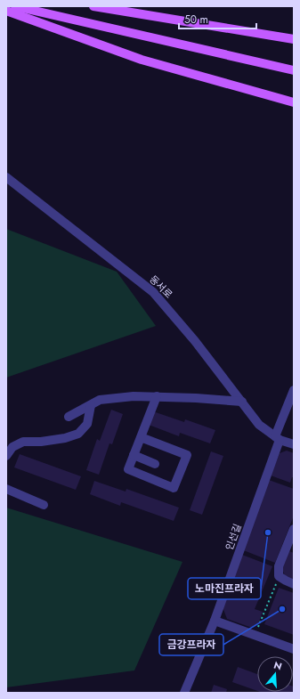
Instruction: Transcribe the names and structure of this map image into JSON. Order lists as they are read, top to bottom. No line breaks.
{"streets":{"street":["동서로","인선길"]},"crossings":[["동서로","인선길"]],"places":["노마진프라자","금강프라자"],"scale_bar":"50 m","north":"top"}
